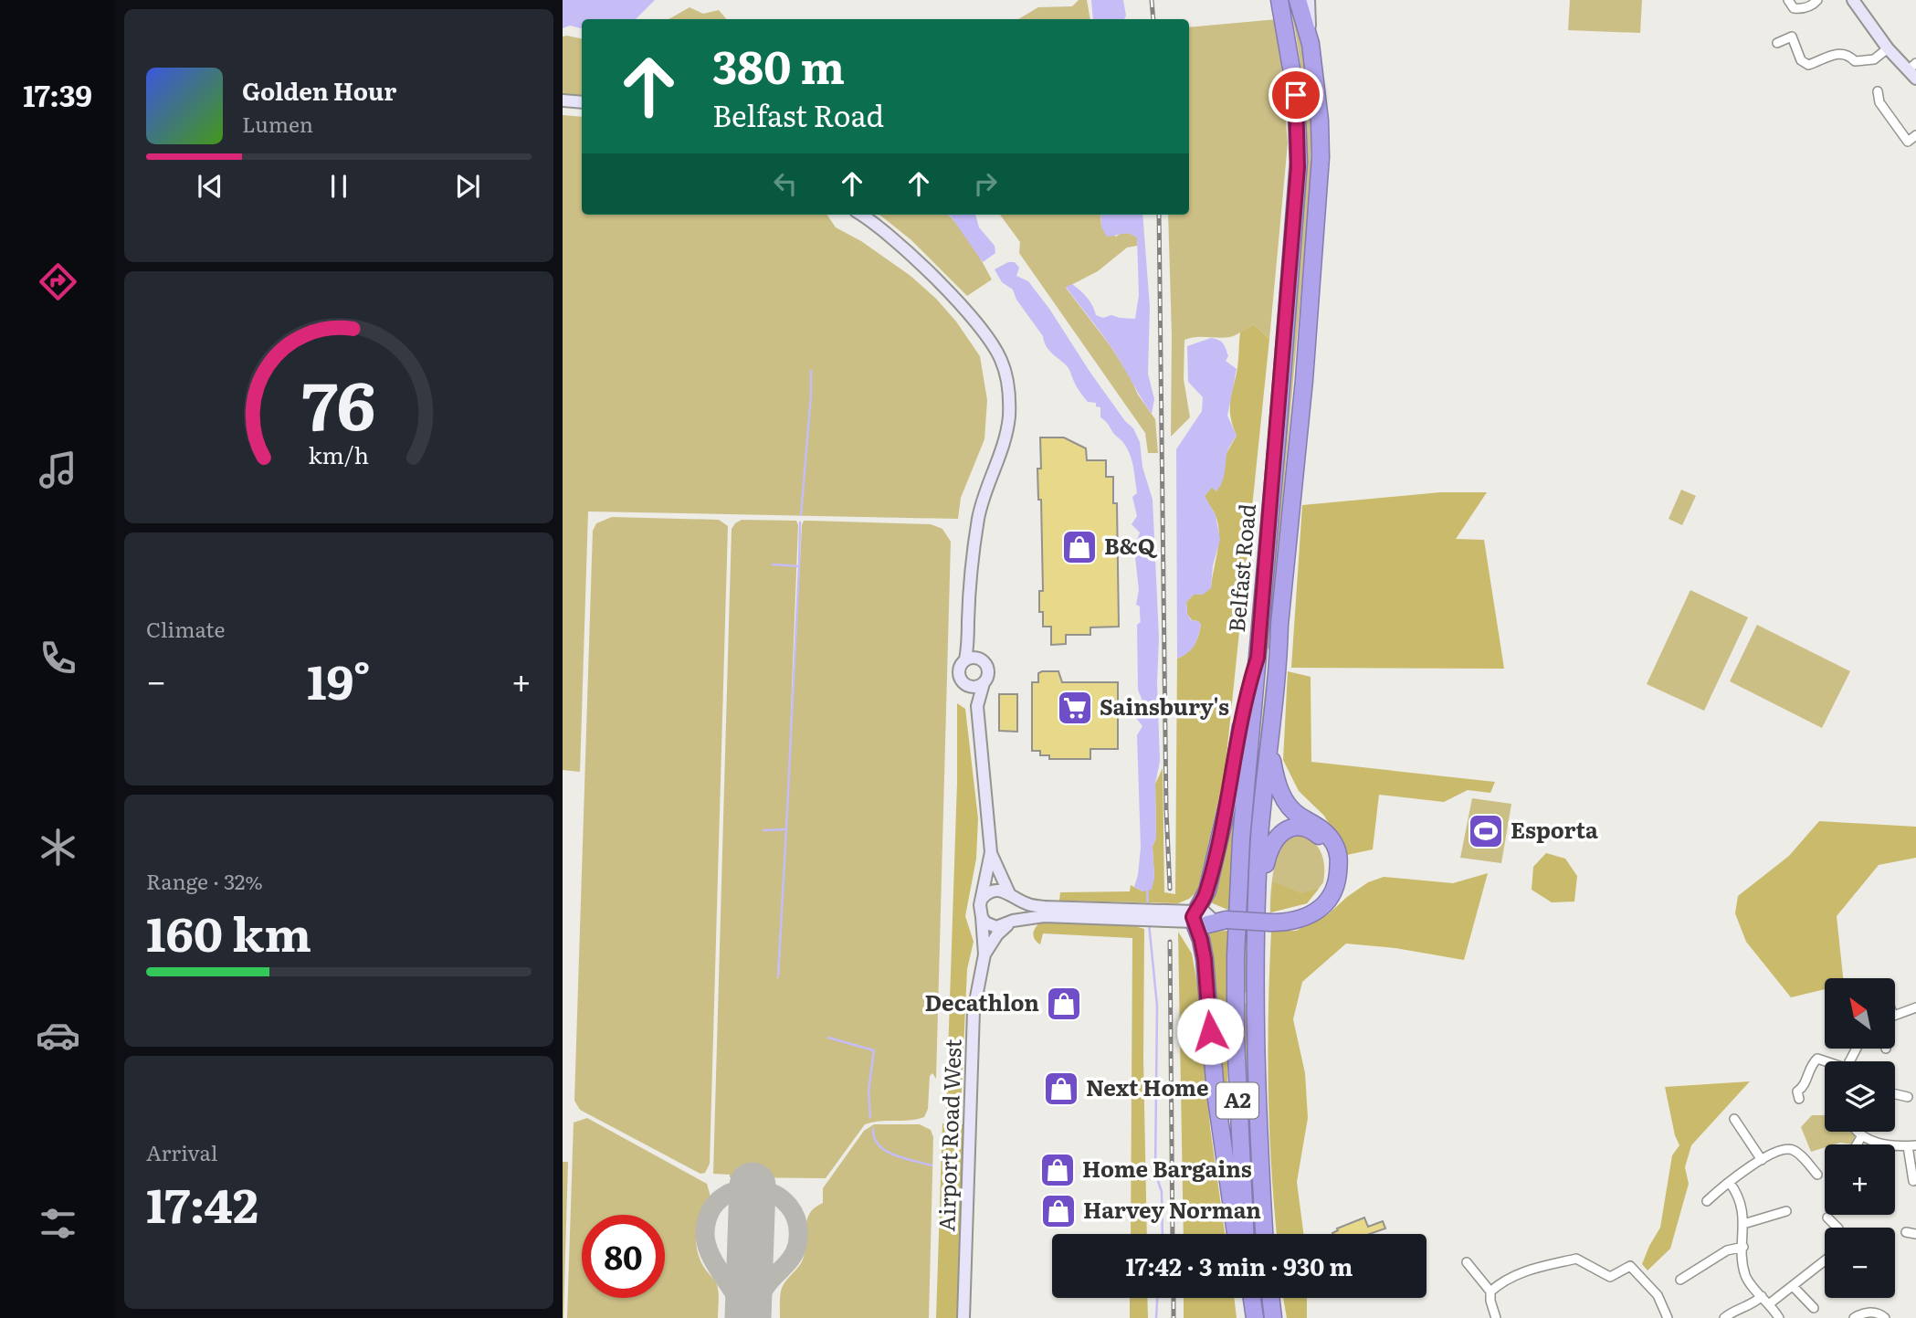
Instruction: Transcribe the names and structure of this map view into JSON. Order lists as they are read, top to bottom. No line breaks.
{"streets":{"highway":["Belfast Road","A2"],"street":["Airport Road West"]},"crossings":[["Belfast Road","A2"]],"places":{"shop":["B&Q","Decathlon","Next Home","Home Bargains","Harvey Norman"],"supermarket":["Sainsbury's"],"sports":["Esporta"]},"north":"top left","page":{"tabs":"17:39","turn":["380 m","Belfast Road"],"song":["Golden Hour","Lumen"],"tile":["Climate",["Range · 32%","160 km"],["Arrival","17:42"]],"heat":["−","19°","+"],"map_buttons":["+","−"],"limit":"80","trip":"17:42 · 3 min · 930 m","gauge":["76","km/h"]}}
